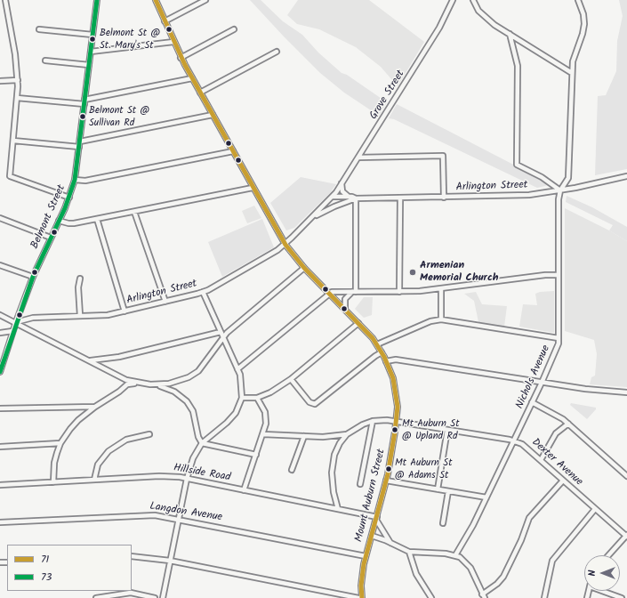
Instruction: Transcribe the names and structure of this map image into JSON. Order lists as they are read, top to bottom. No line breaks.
{"streets":{"main road":["Belmont Street","Mount Auburn Street"],"street":["Grove Street","Arlington Street","Nichols Avenue","Dexter Avenue","Hillside Road","Langdon Avenue"]},"crossings":[["Grove Street","Arlington Street"],["Arlington Street","Belmont Street"],["Arlington Street","Nichols Avenue"],["Arlington Street","Mount Auburn Street"],["Nichols Avenue","Dexter Avenue"],["Dexter Avenue","Mount Auburn Street"],["Hillside Road","Mount Auburn Street"],["Mount Auburn Street","Langdon Avenue"]],"places":["Belmont St @ St. Mary's St","Belmont St @ Sullivan Rd","Armenian Memorial Church","Mt Auburn St @ Upland Rd","Mt Auburn St @ Adams St"],"lines":["transit line 71","transit line 73"],"legend":["71","73"],"north":"left"}
